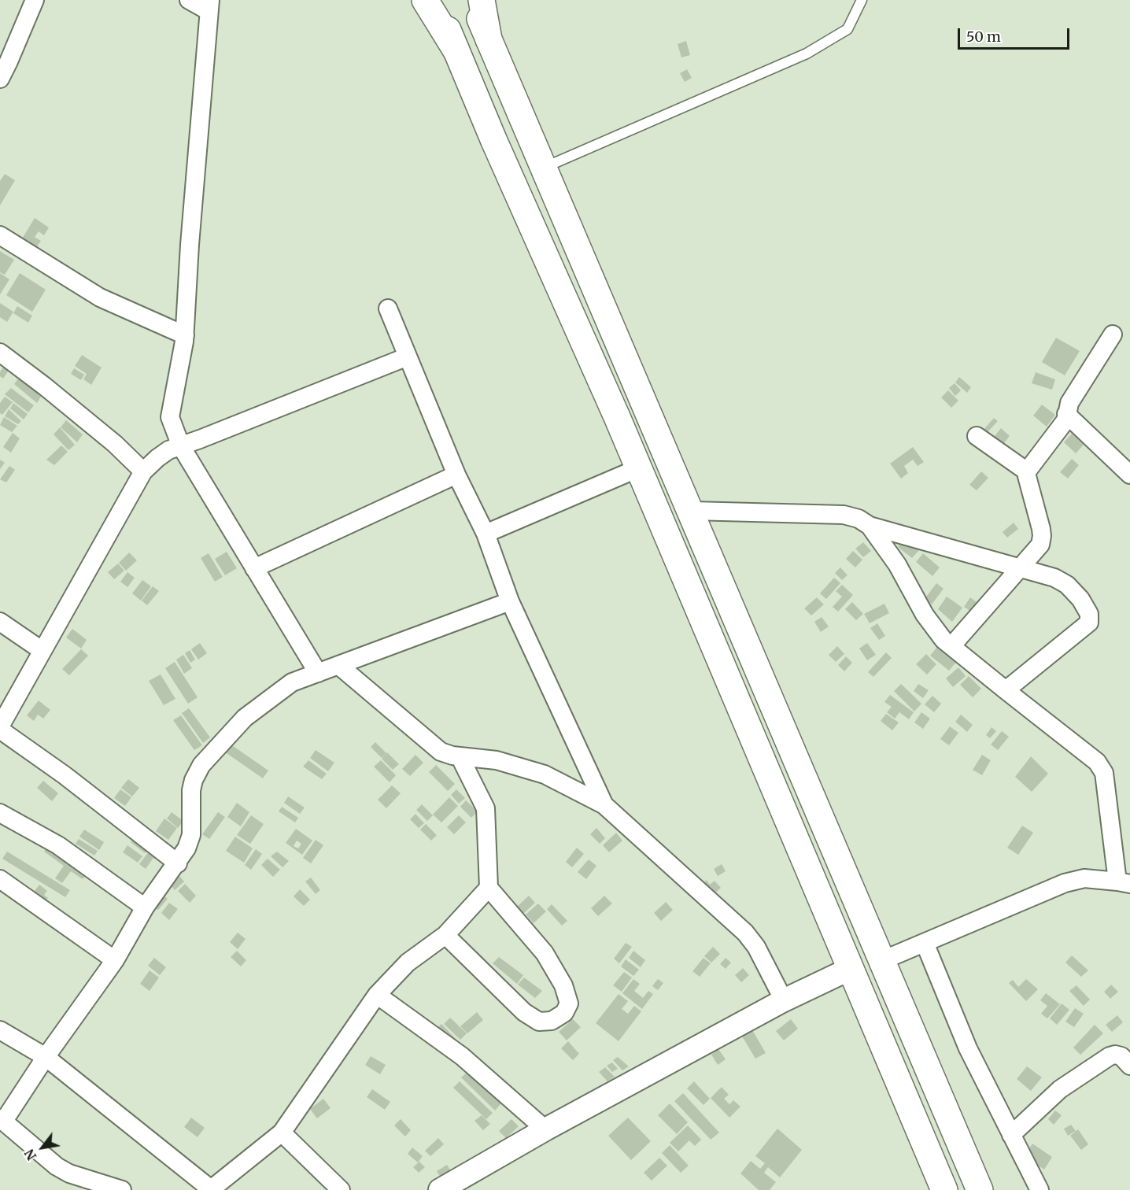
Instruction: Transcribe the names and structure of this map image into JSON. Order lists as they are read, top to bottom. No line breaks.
{"scale_bar":"50 m","north":"bottom left"}
